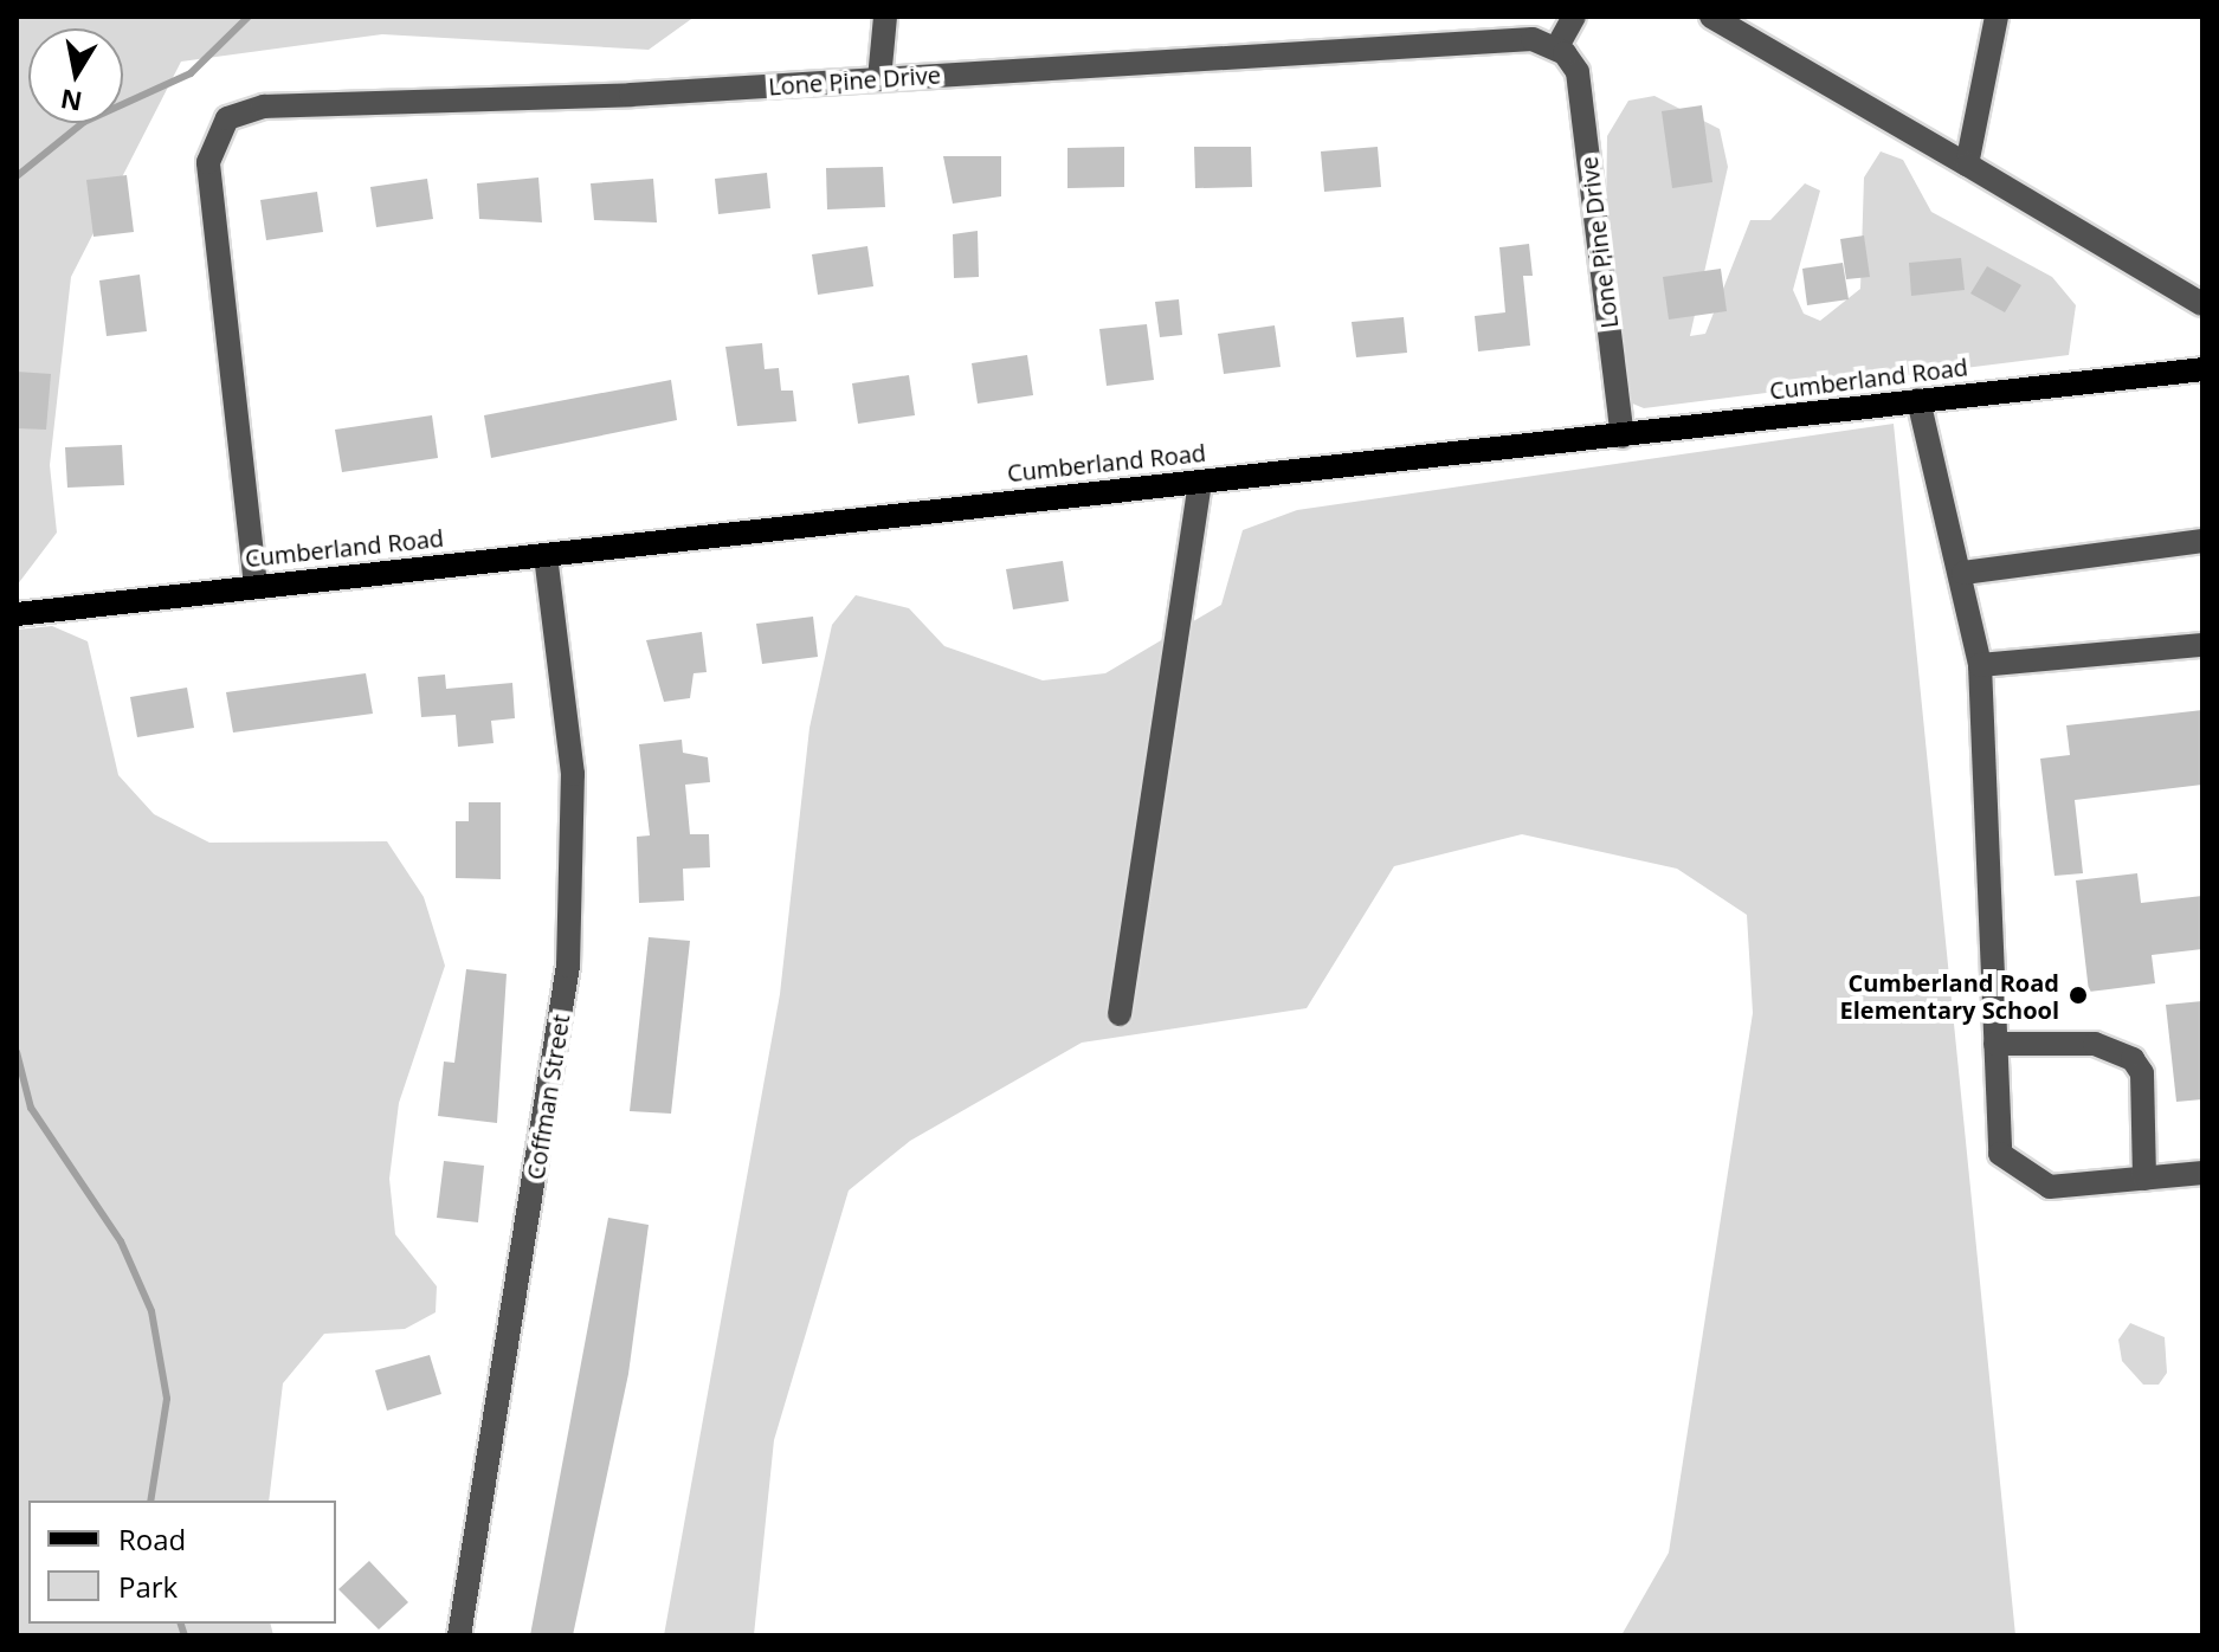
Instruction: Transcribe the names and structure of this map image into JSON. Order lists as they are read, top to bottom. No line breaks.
{"streets":{"main road":["Cumberland Road"],"street":["Lone Pine Drive","Coffman Street"]},"crossings":[["Lone Pine Drive","Cumberland Road"],["Cumberland Road","Coffman Street"]],"places":["Cumberland Road Elementary School"],"legend":["Road","Park"],"north":"bottom"}
